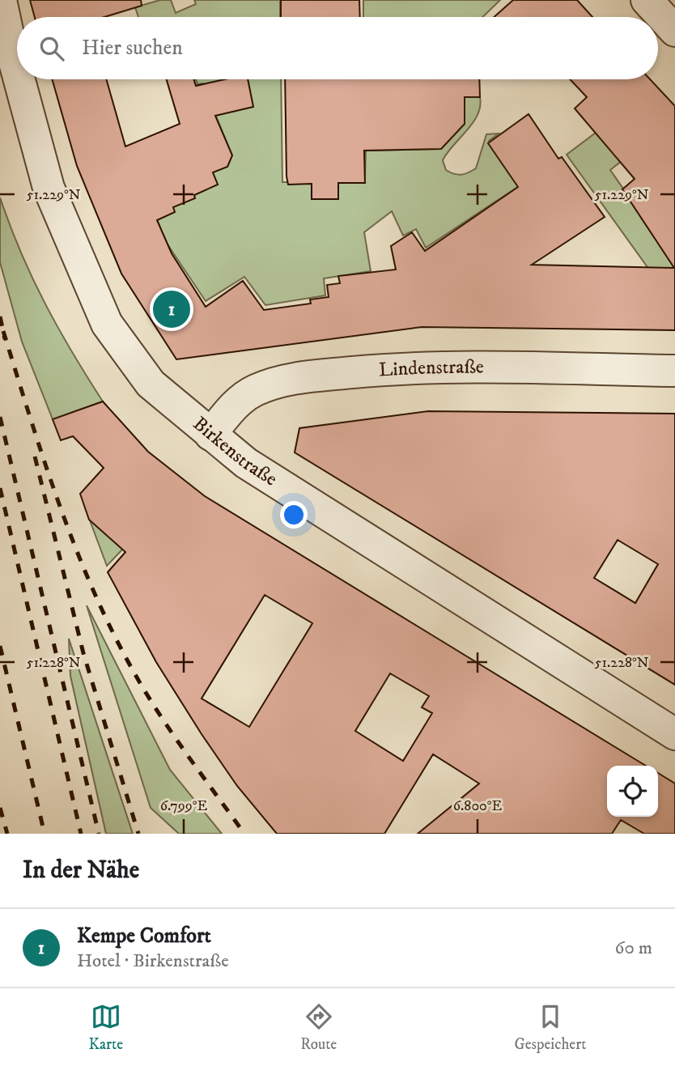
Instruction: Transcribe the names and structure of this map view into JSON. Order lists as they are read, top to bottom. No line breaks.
{"streets":{"street":["Lindenstraße","Birkenstraße"]},"crossings":[["Lindenstraße","Birkenstraße"]],"page":{"search":"Hier suchen","pins":"1","heading":"In der Nähe","list":[{"mark":"1","name":"Kempe Comfort","note":"Hotel · Birkenstraße","value":"60 m"}],"nav":["Karte","Route","Gespeichert"]},"coordinates":["51.229°N","51.228°N","6.799°E","6.800°E"]}
